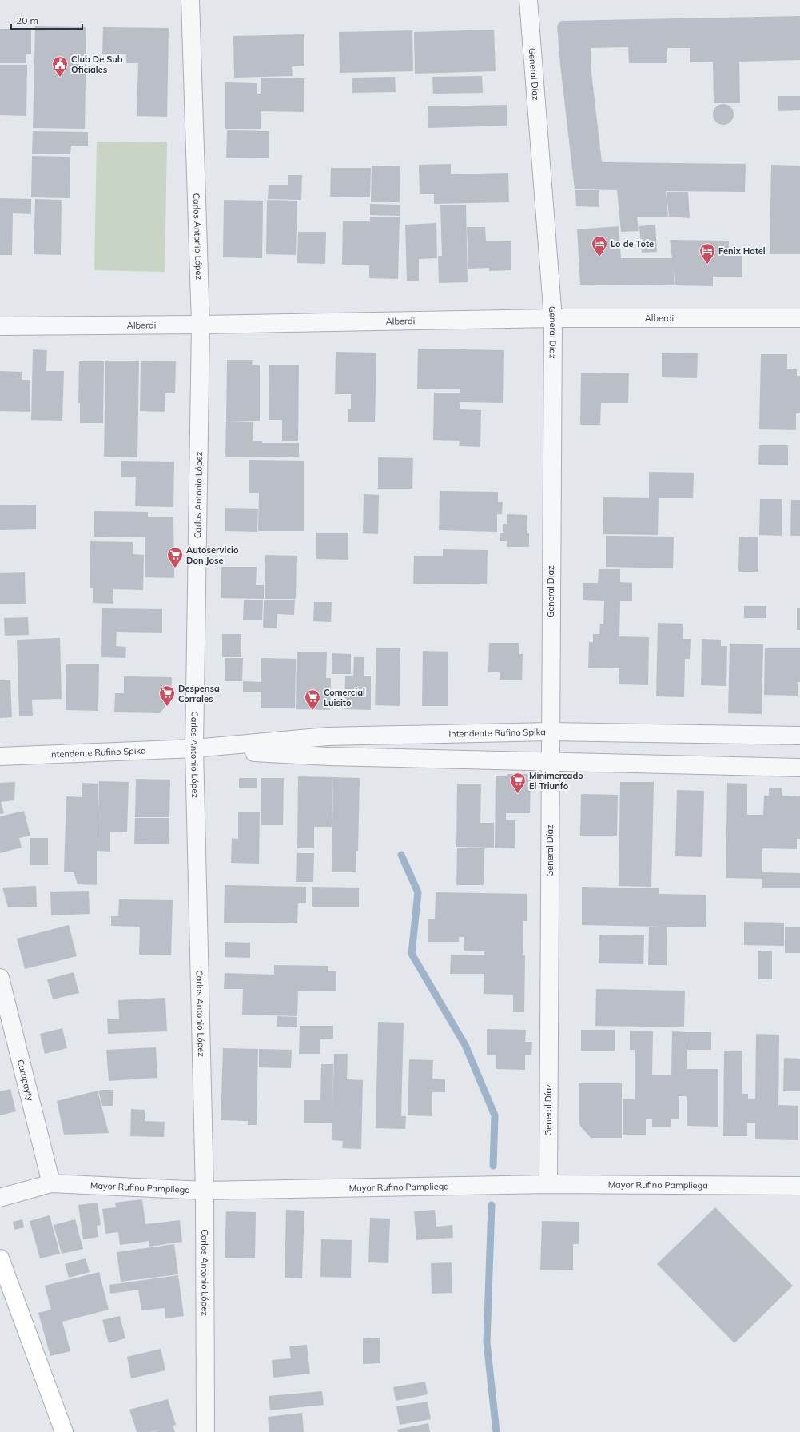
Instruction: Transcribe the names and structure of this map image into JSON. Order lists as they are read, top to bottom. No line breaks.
{"streets":{"street":["General Díaz","Carlos Antonio López","Alberdi","Intendente Rufino Spika","Curupayty","Mayor Rufino Pampliega"]},"crossings":[["General Díaz","Alberdi"],["General Díaz","Intendente Rufino Spika"],["General Díaz","Mayor Rufino Pampliega"],["Carlos Antonio López","Alberdi"],["Carlos Antonio López","Intendente Rufino Spika"],["Carlos Antonio López","Mayor Rufino Pampliega"],["Curupayty","Mayor Rufino Pampliega"]],"places":{"public building":["Club De Sub Oficiales"],"hotel":["Lo de Tote","Fenix Hotel"],"supermarket":["Autoservicio Don Jose","Despensa Corrales","Comercial Luisito","Minimercado El Triunfo"]},"scale_bar":"20 m"}
